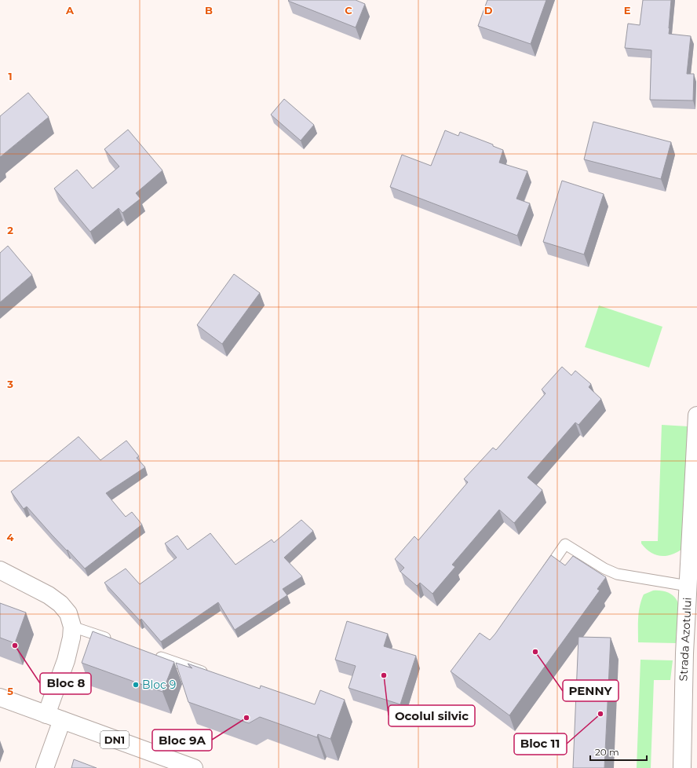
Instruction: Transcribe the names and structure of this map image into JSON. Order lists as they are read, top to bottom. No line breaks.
{"streets":{"street":["Strada Azotului","DN1"]},"places":["Bloc 8","PENNY","Ocolul silvic","Bloc 9","Bloc 11","Bloc 9A"],"scale_bar":"20 m","grid":{"columns":["A","B","C","D","E"],"rows":["1","2","3","4","5"]}}
